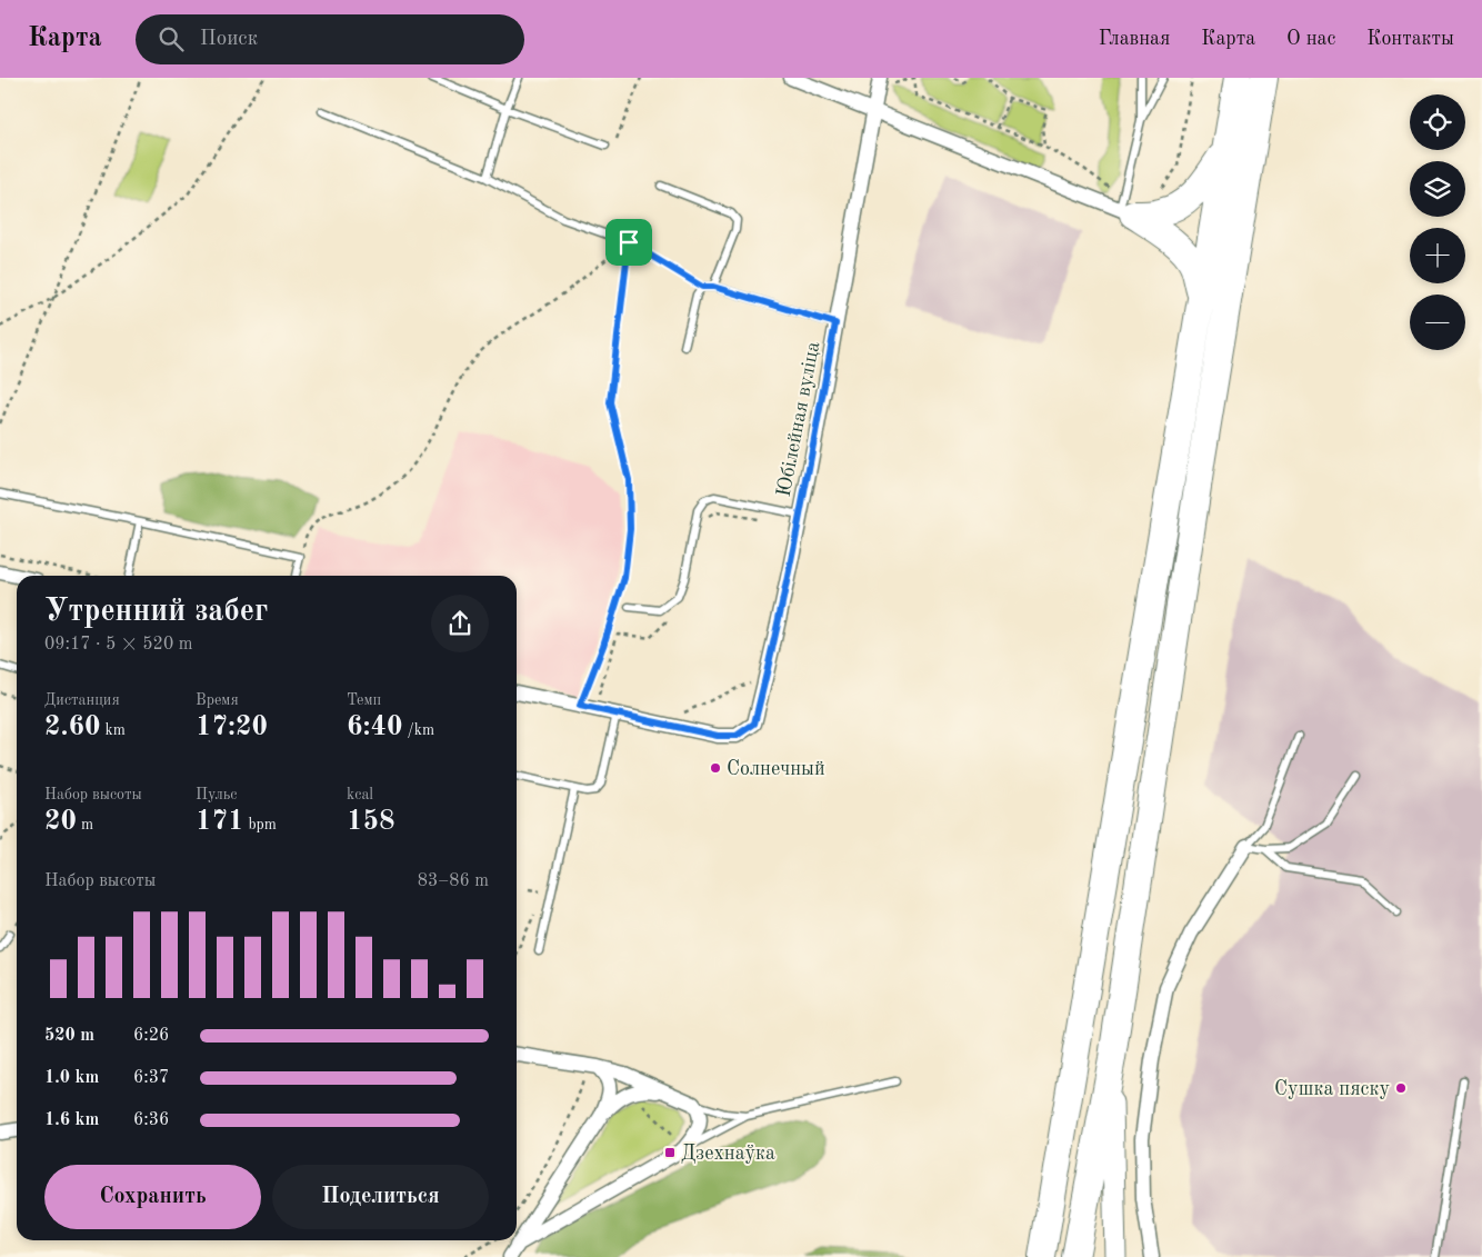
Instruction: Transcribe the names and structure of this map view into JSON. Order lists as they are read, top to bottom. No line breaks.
{"streets":{"street":["Юбілейная вуліца"]},"places":{"other":["Солнечный","Сушка пяску"],"transit":["Дзехнаўка"]},"page":{"header":"Карта","search":"Поиск","nav":["Главная","Карта","О нас","Контакты"],"map_buttons":["+","−"],"heading":["Утренний забег","09:17 · 5 × 520 m"],"stats":[["Дистанция","2.60 km"],["Время","17:20"],["Темп","6:40 /km"],["Набор высоты","20 m"],["Пульс","171 bpm"],["kcal","158"]],"chart":["Набор высоты","83–86 m"],"list":[{"name":"520 m","note":"6:26"},{"name":"1.0 km","note":"6:37"},{"name":"1.6 km","note":"6:36"}],"buttons":["Сохранить","Поделиться"]}}
